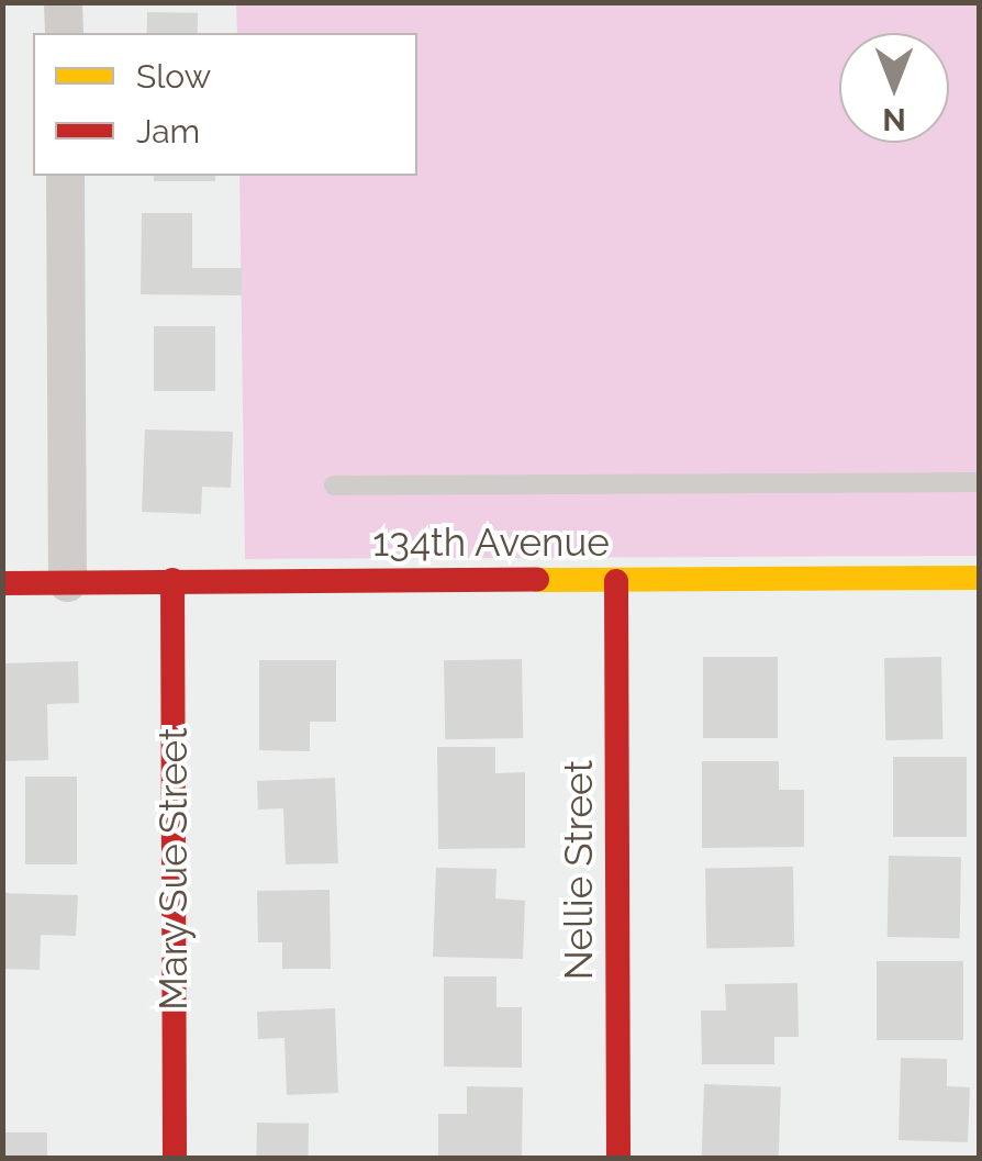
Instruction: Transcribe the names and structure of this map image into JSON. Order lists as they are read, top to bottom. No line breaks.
{"streets":{"street":["134th Avenue","Mary Sue Street","Nellie Street"]},"crossings":[["134th Avenue","Mary Sue Street"],["134th Avenue","Nellie Street"]],"legend":["Slow","Jam"],"north":"bottom"}
